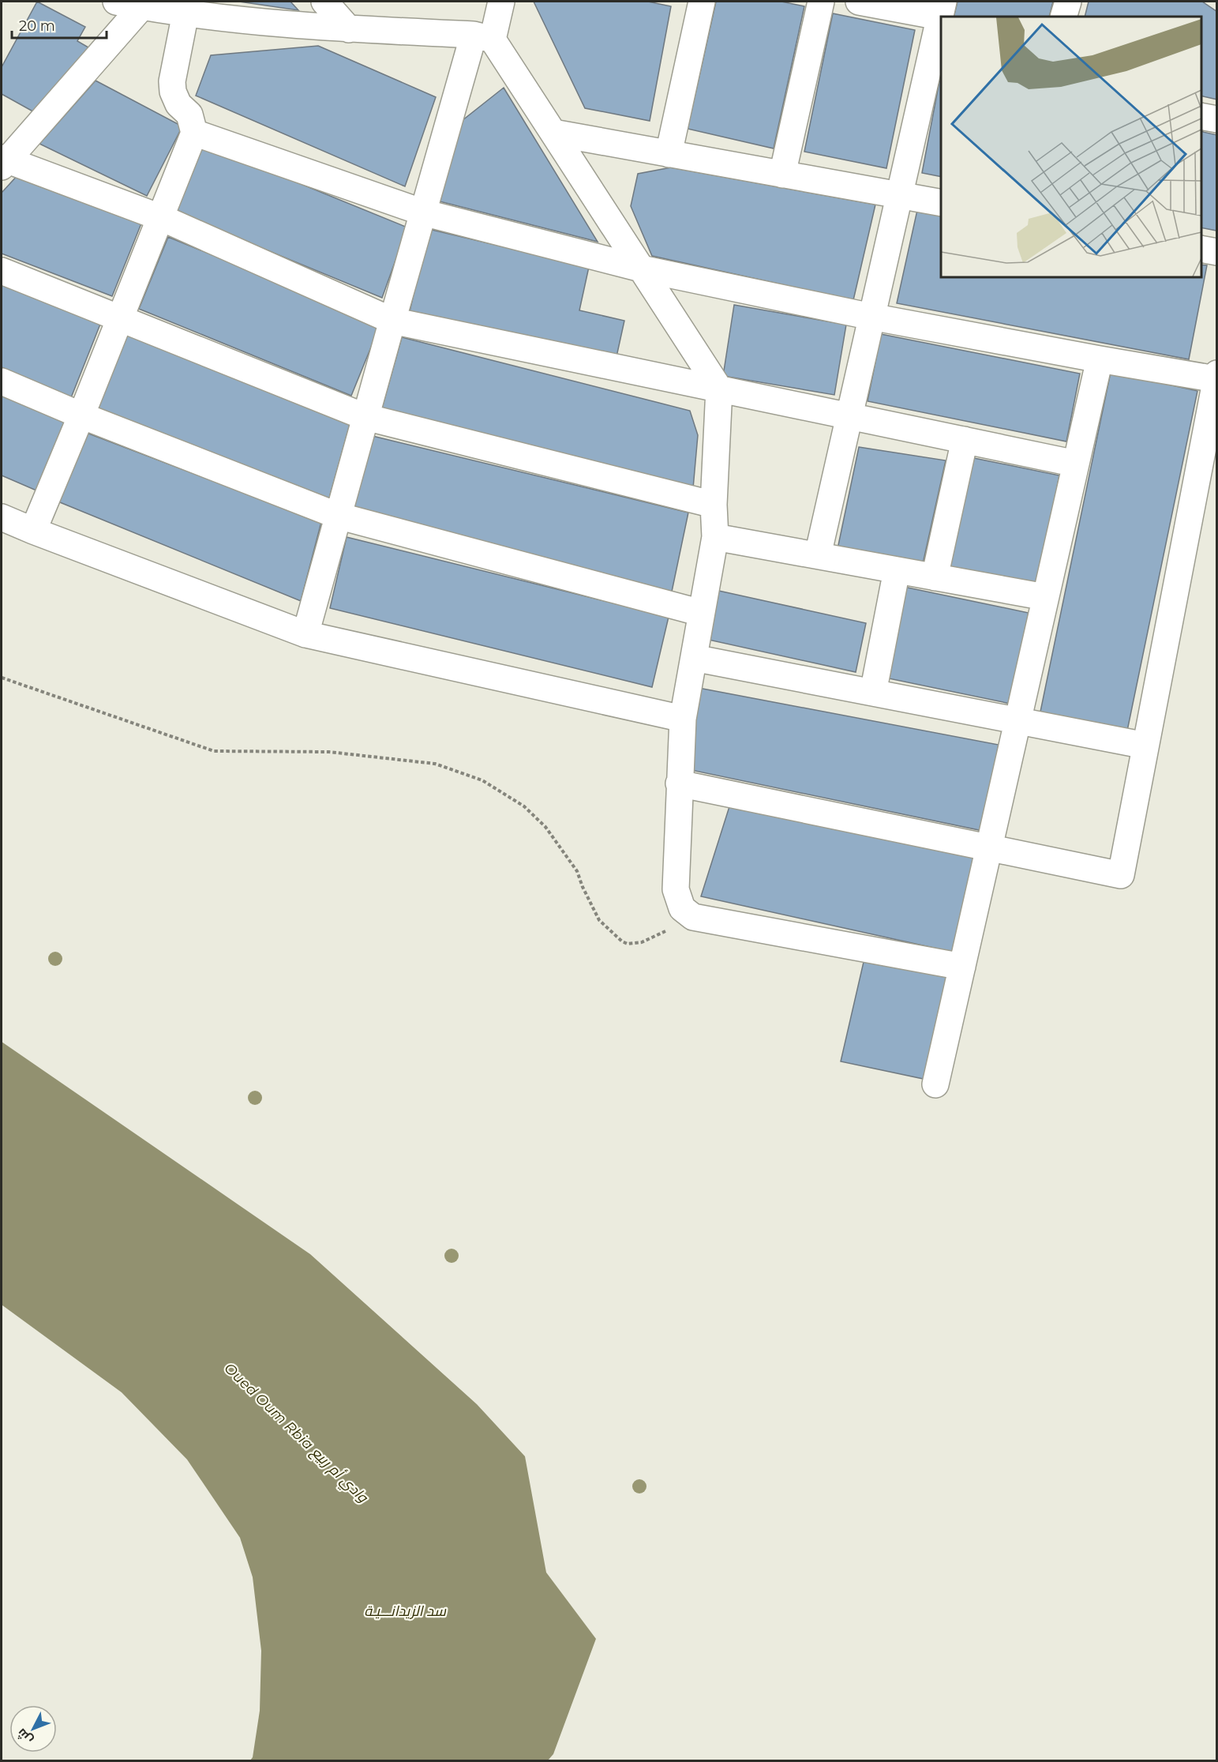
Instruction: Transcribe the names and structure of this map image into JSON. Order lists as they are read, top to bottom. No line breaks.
{"water":["Oued Oum Rbia وادي أم ربيع","سد الزيدانـــيـة"],"scale_bar":"20 m","north":"bottom left"}
